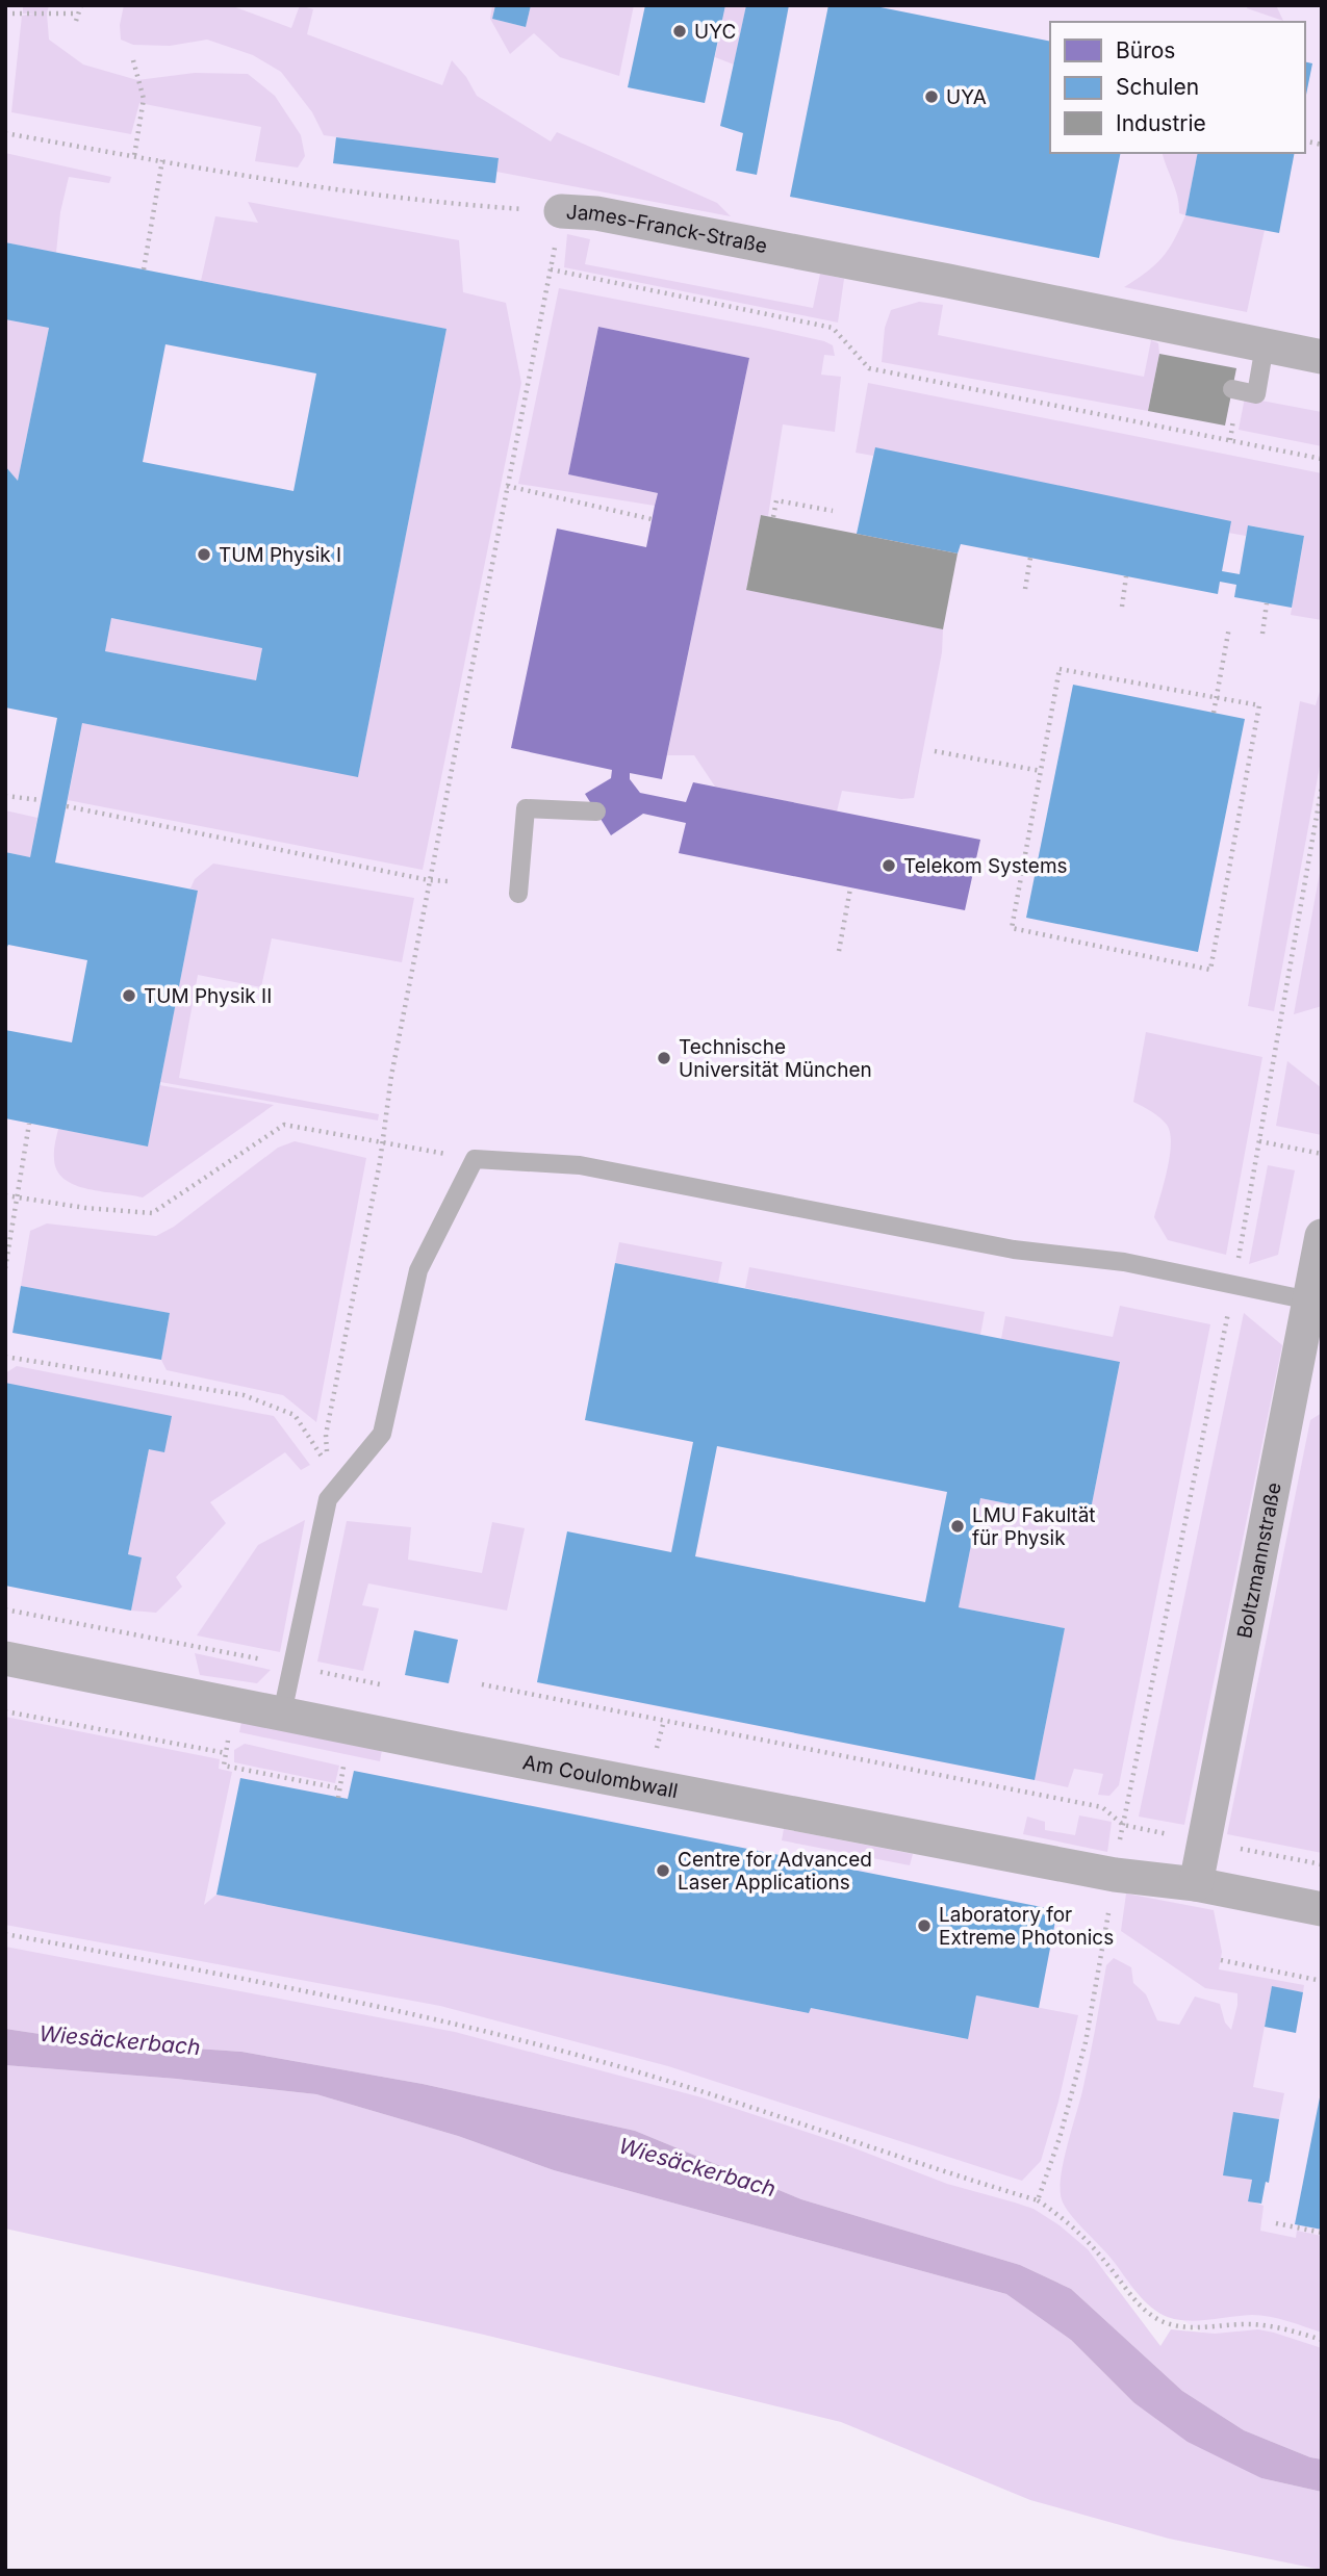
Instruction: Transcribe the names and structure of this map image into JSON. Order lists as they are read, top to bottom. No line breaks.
{"streets":{"street":["James-Franck-Straße","Boltzmannstraße","Am Coulombwall"]},"crossings":[["Boltzmannstraße","Am Coulombwall"]],"water":["Wiesäckerbach"],"places":["UYC","UYA","TUM Physik I","Telekom Systems","TUM Physik II","Technische Universität München","LMU Fakultät für Physik","Centre for Advanced Laser Applications","Laboratory for Extreme Photonics"],"legend":["Büros","Schulen","Industrie"]}
